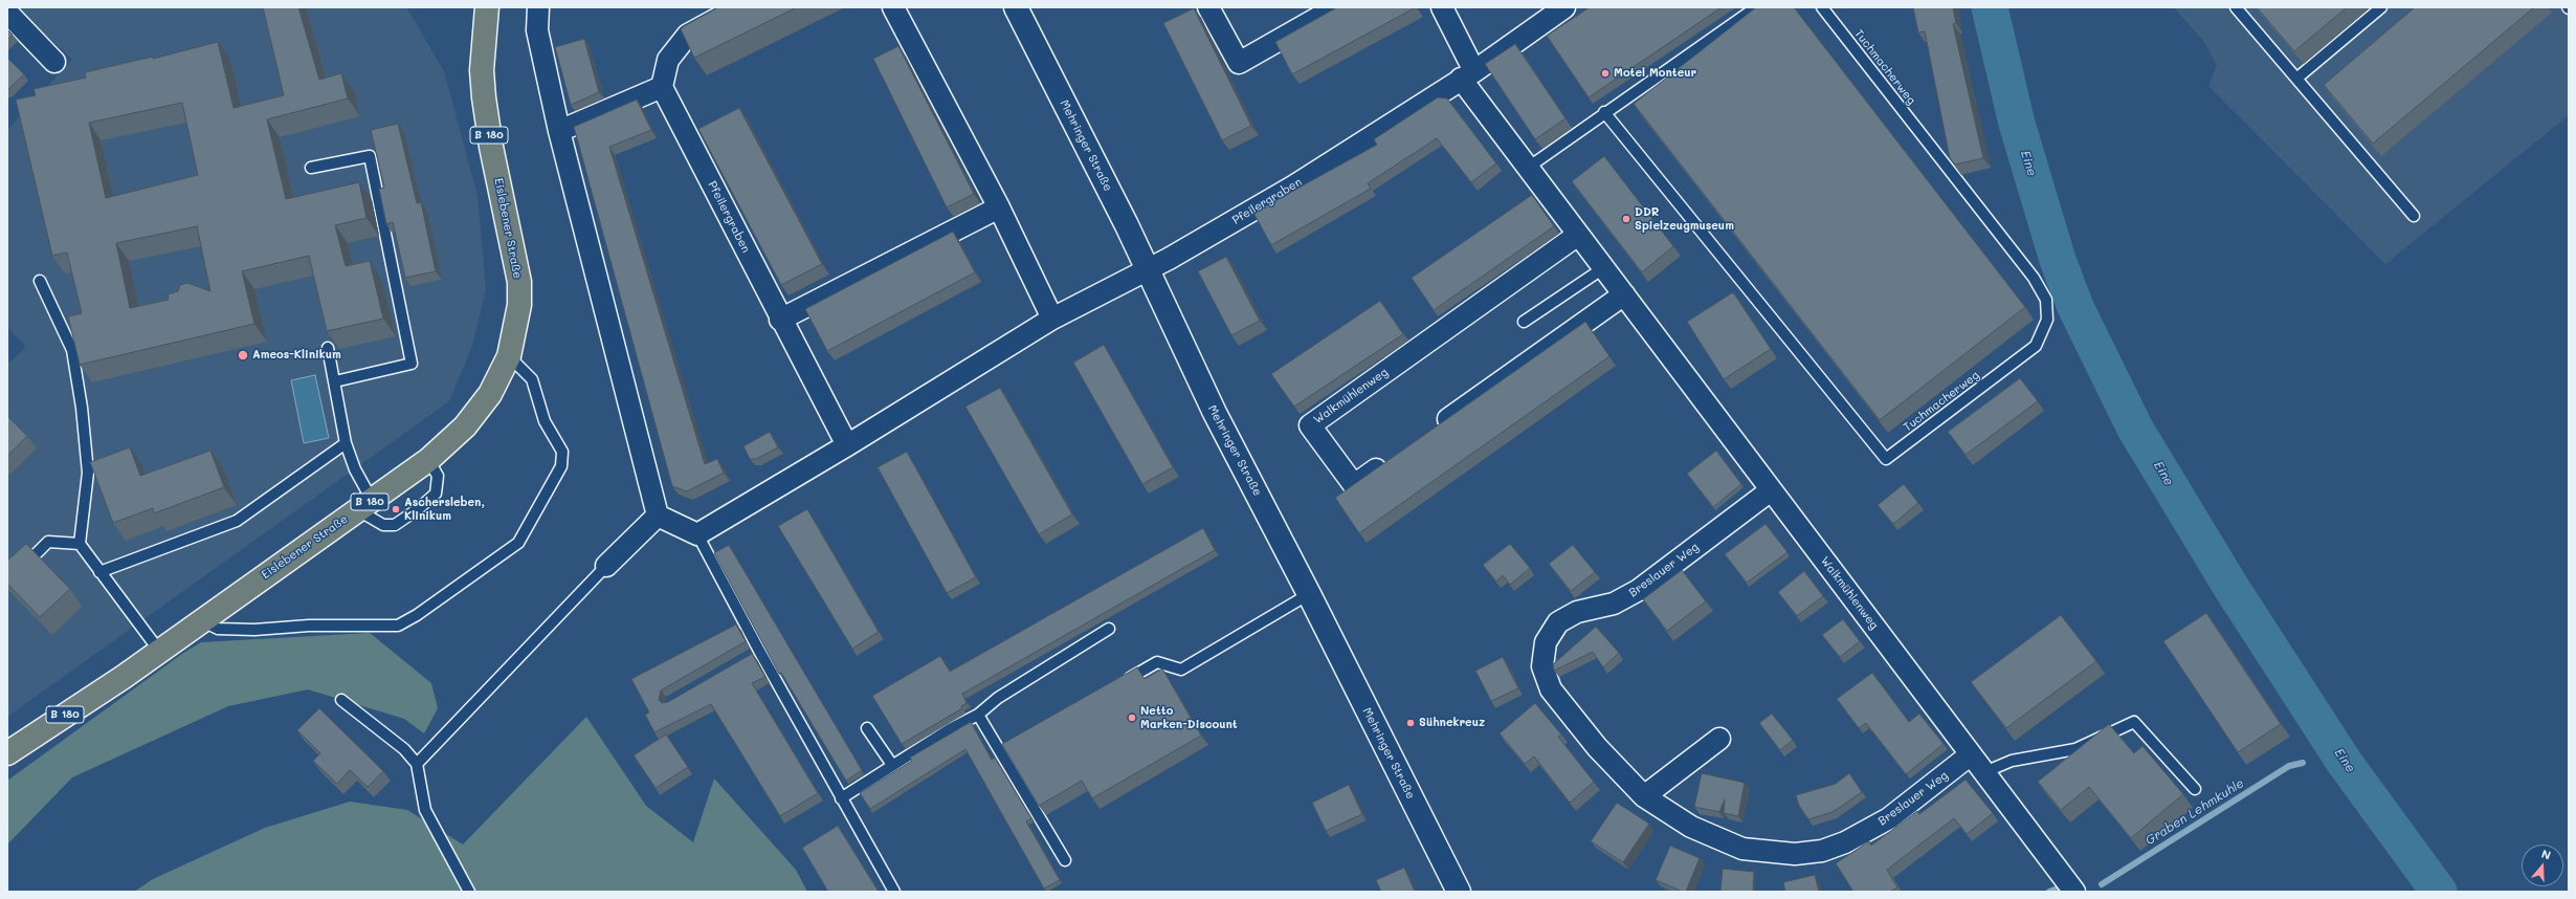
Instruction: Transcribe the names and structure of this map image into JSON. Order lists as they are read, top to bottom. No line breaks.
{"streets":{"main road":["B 180","Mehringer Straße","Eislebener Straße"],"street":["Pfeilergraben","Walkmühlenweg","Breslauer Weg"],"lane":["Tuchmacherweg"]},"crossings":[["Mehringer Straße","Pfeilergraben"],["Pfeilergraben","Walkmühlenweg"],["Walkmühlenweg","Breslauer Weg"]],"water":["Eine","Graben Lehmkuhle"],"places":["Motel Monteur","DDR Spielzeugmuseum","Ameos-Klinikum","Aschersleben, Klinikum","Netto Marken-Discount","Sühnekreuz"],"north":"top"}
